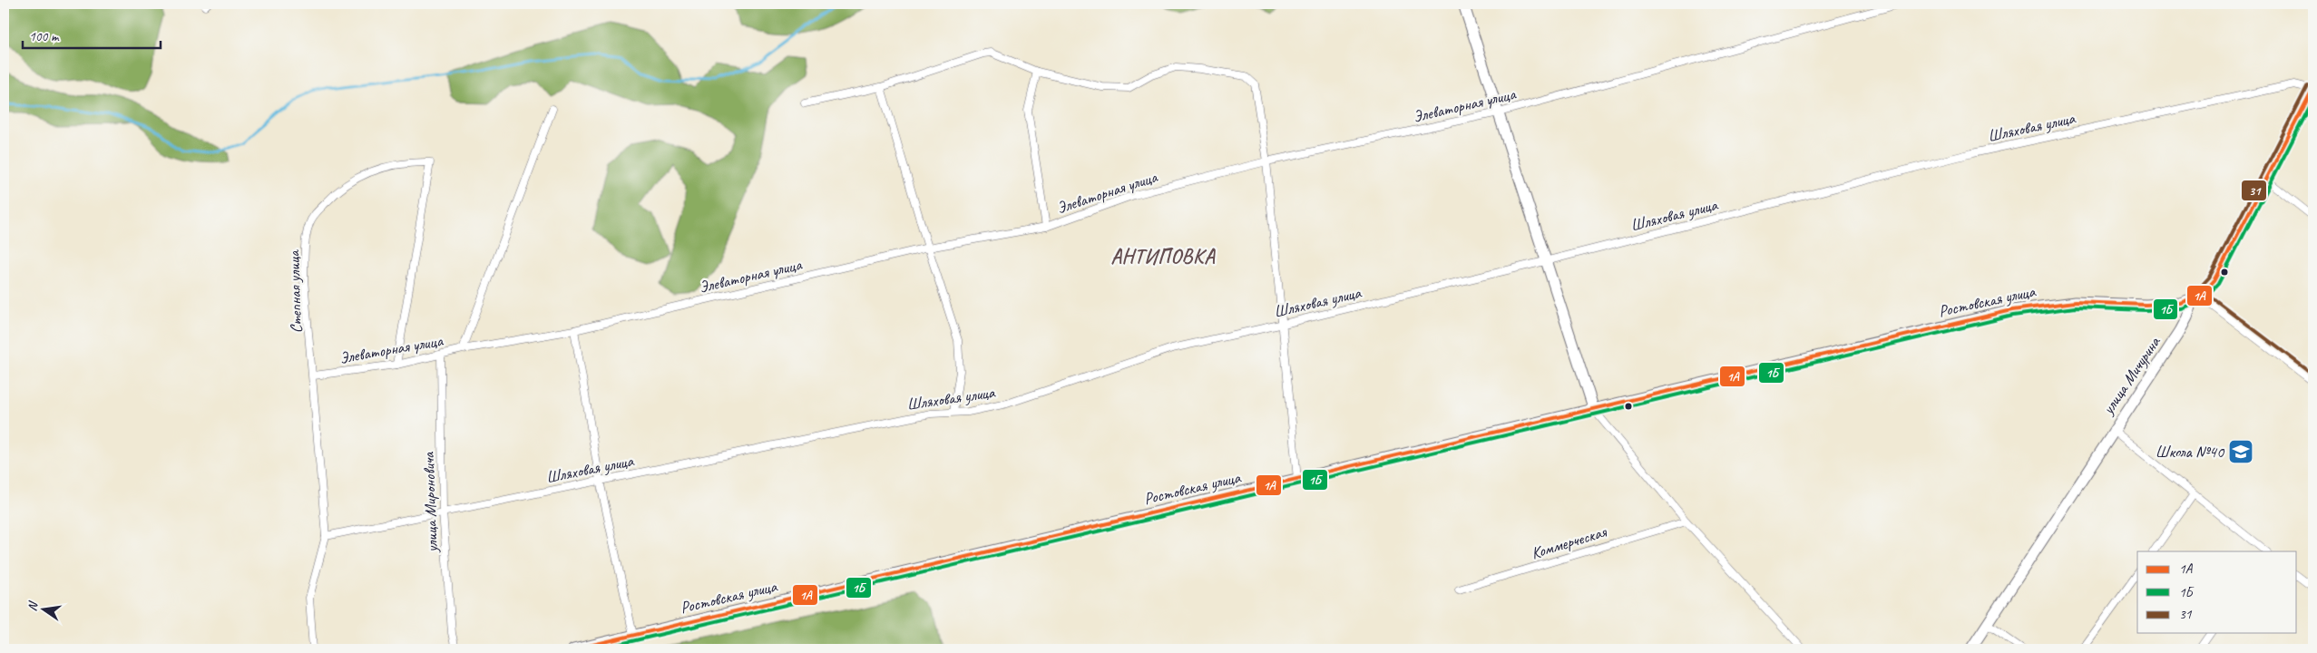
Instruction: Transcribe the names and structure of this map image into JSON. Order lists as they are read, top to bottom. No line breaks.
{"streets":{"main road":["Ростовская улица","улица Мичурина"],"street":["Элеваторная улица","Шляховая улица","Степная улица","улица Мироновича","Коммерческая"]},"crossings":[["Элеваторная улица","Степная улица"],["Элеваторная улица","улица Мироновича"],["Шляховая улица","Степная улица"],["Шляховая улица","улица Мичурина"],["Шляховая улица","улица Мироновича"],["Ростовская улица","улица Мичурина"]],"districts":["АНТИПОВКА"],"places":{"school or university":["Школа №40"]},"lines":["transit line 31","transit line 1А","transit line 1Б"],"legend":["1А","1Б","31"],"scale_bar":"100 m","north":"left"}
